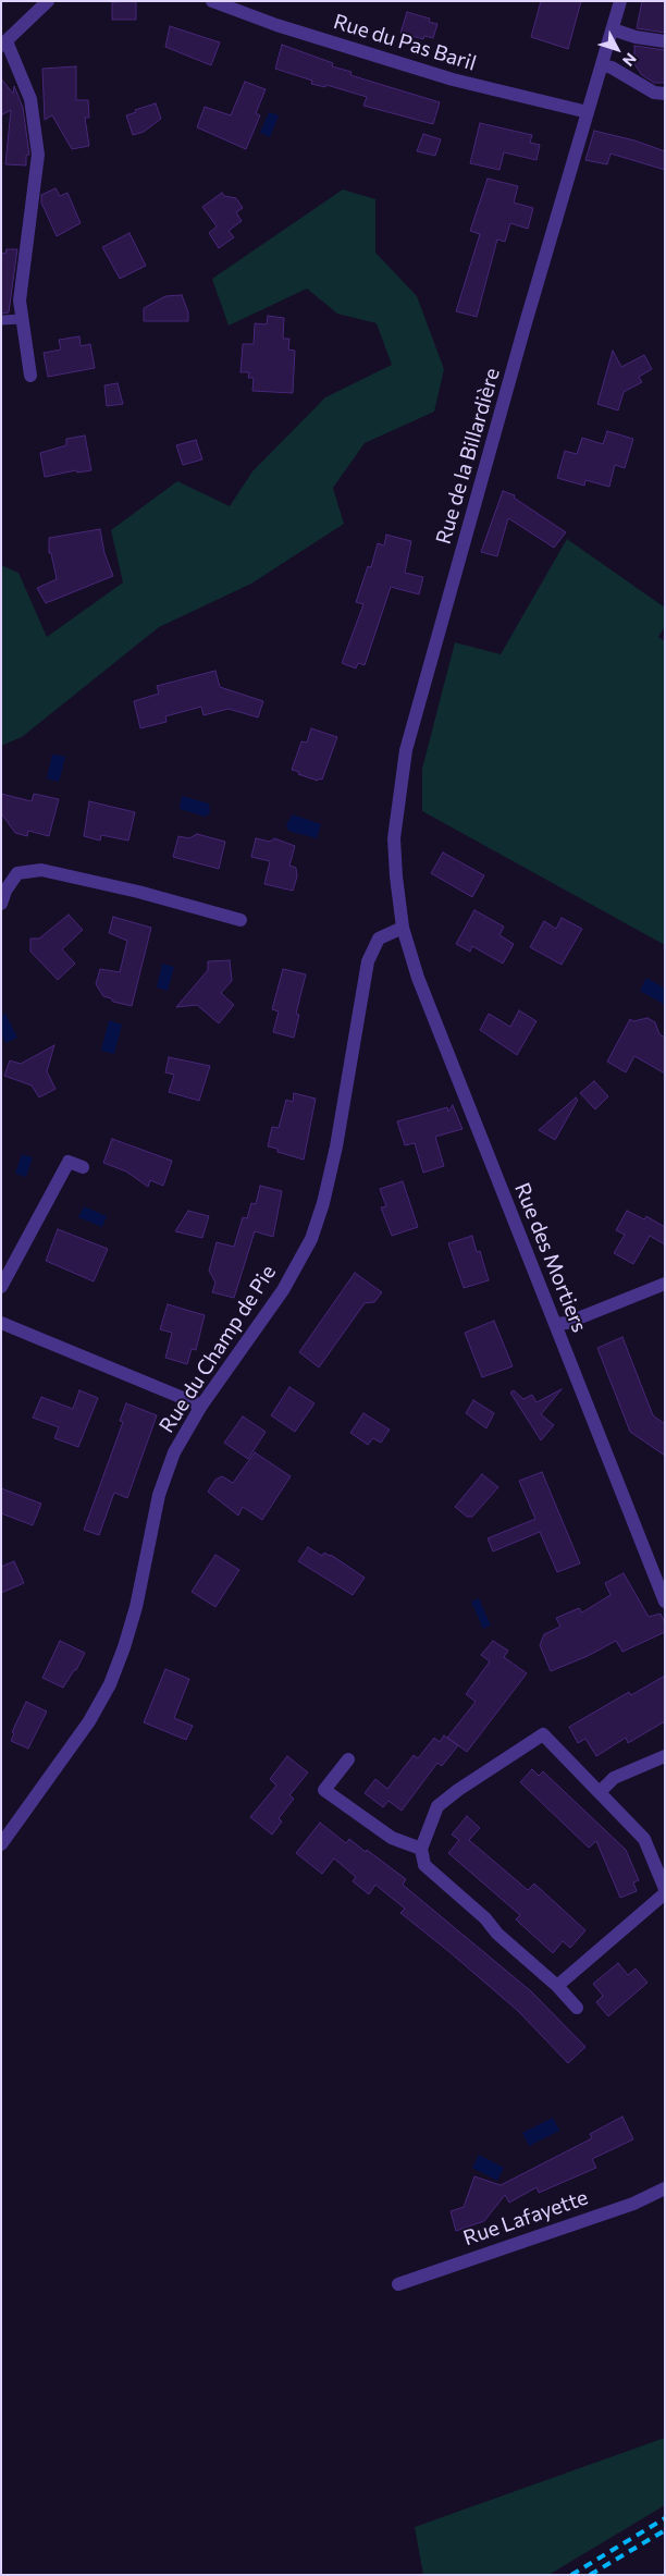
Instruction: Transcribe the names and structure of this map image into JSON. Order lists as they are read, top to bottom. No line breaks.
{"streets":{"street":["Rue du Pas Baril","Rue de la Billardière","Rue des Mortiers","Rue du Champ de Pie","Rue Lafayette"]},"crossings":[["Rue du Pas Baril","Rue de la Billardière"],["Rue de la Billardière","Rue des Mortiers"],["Rue de la Billardière","Rue du Champ de Pie"],["Rue des Mortiers","Rue du Champ de Pie"]],"north":"bottom right"}
